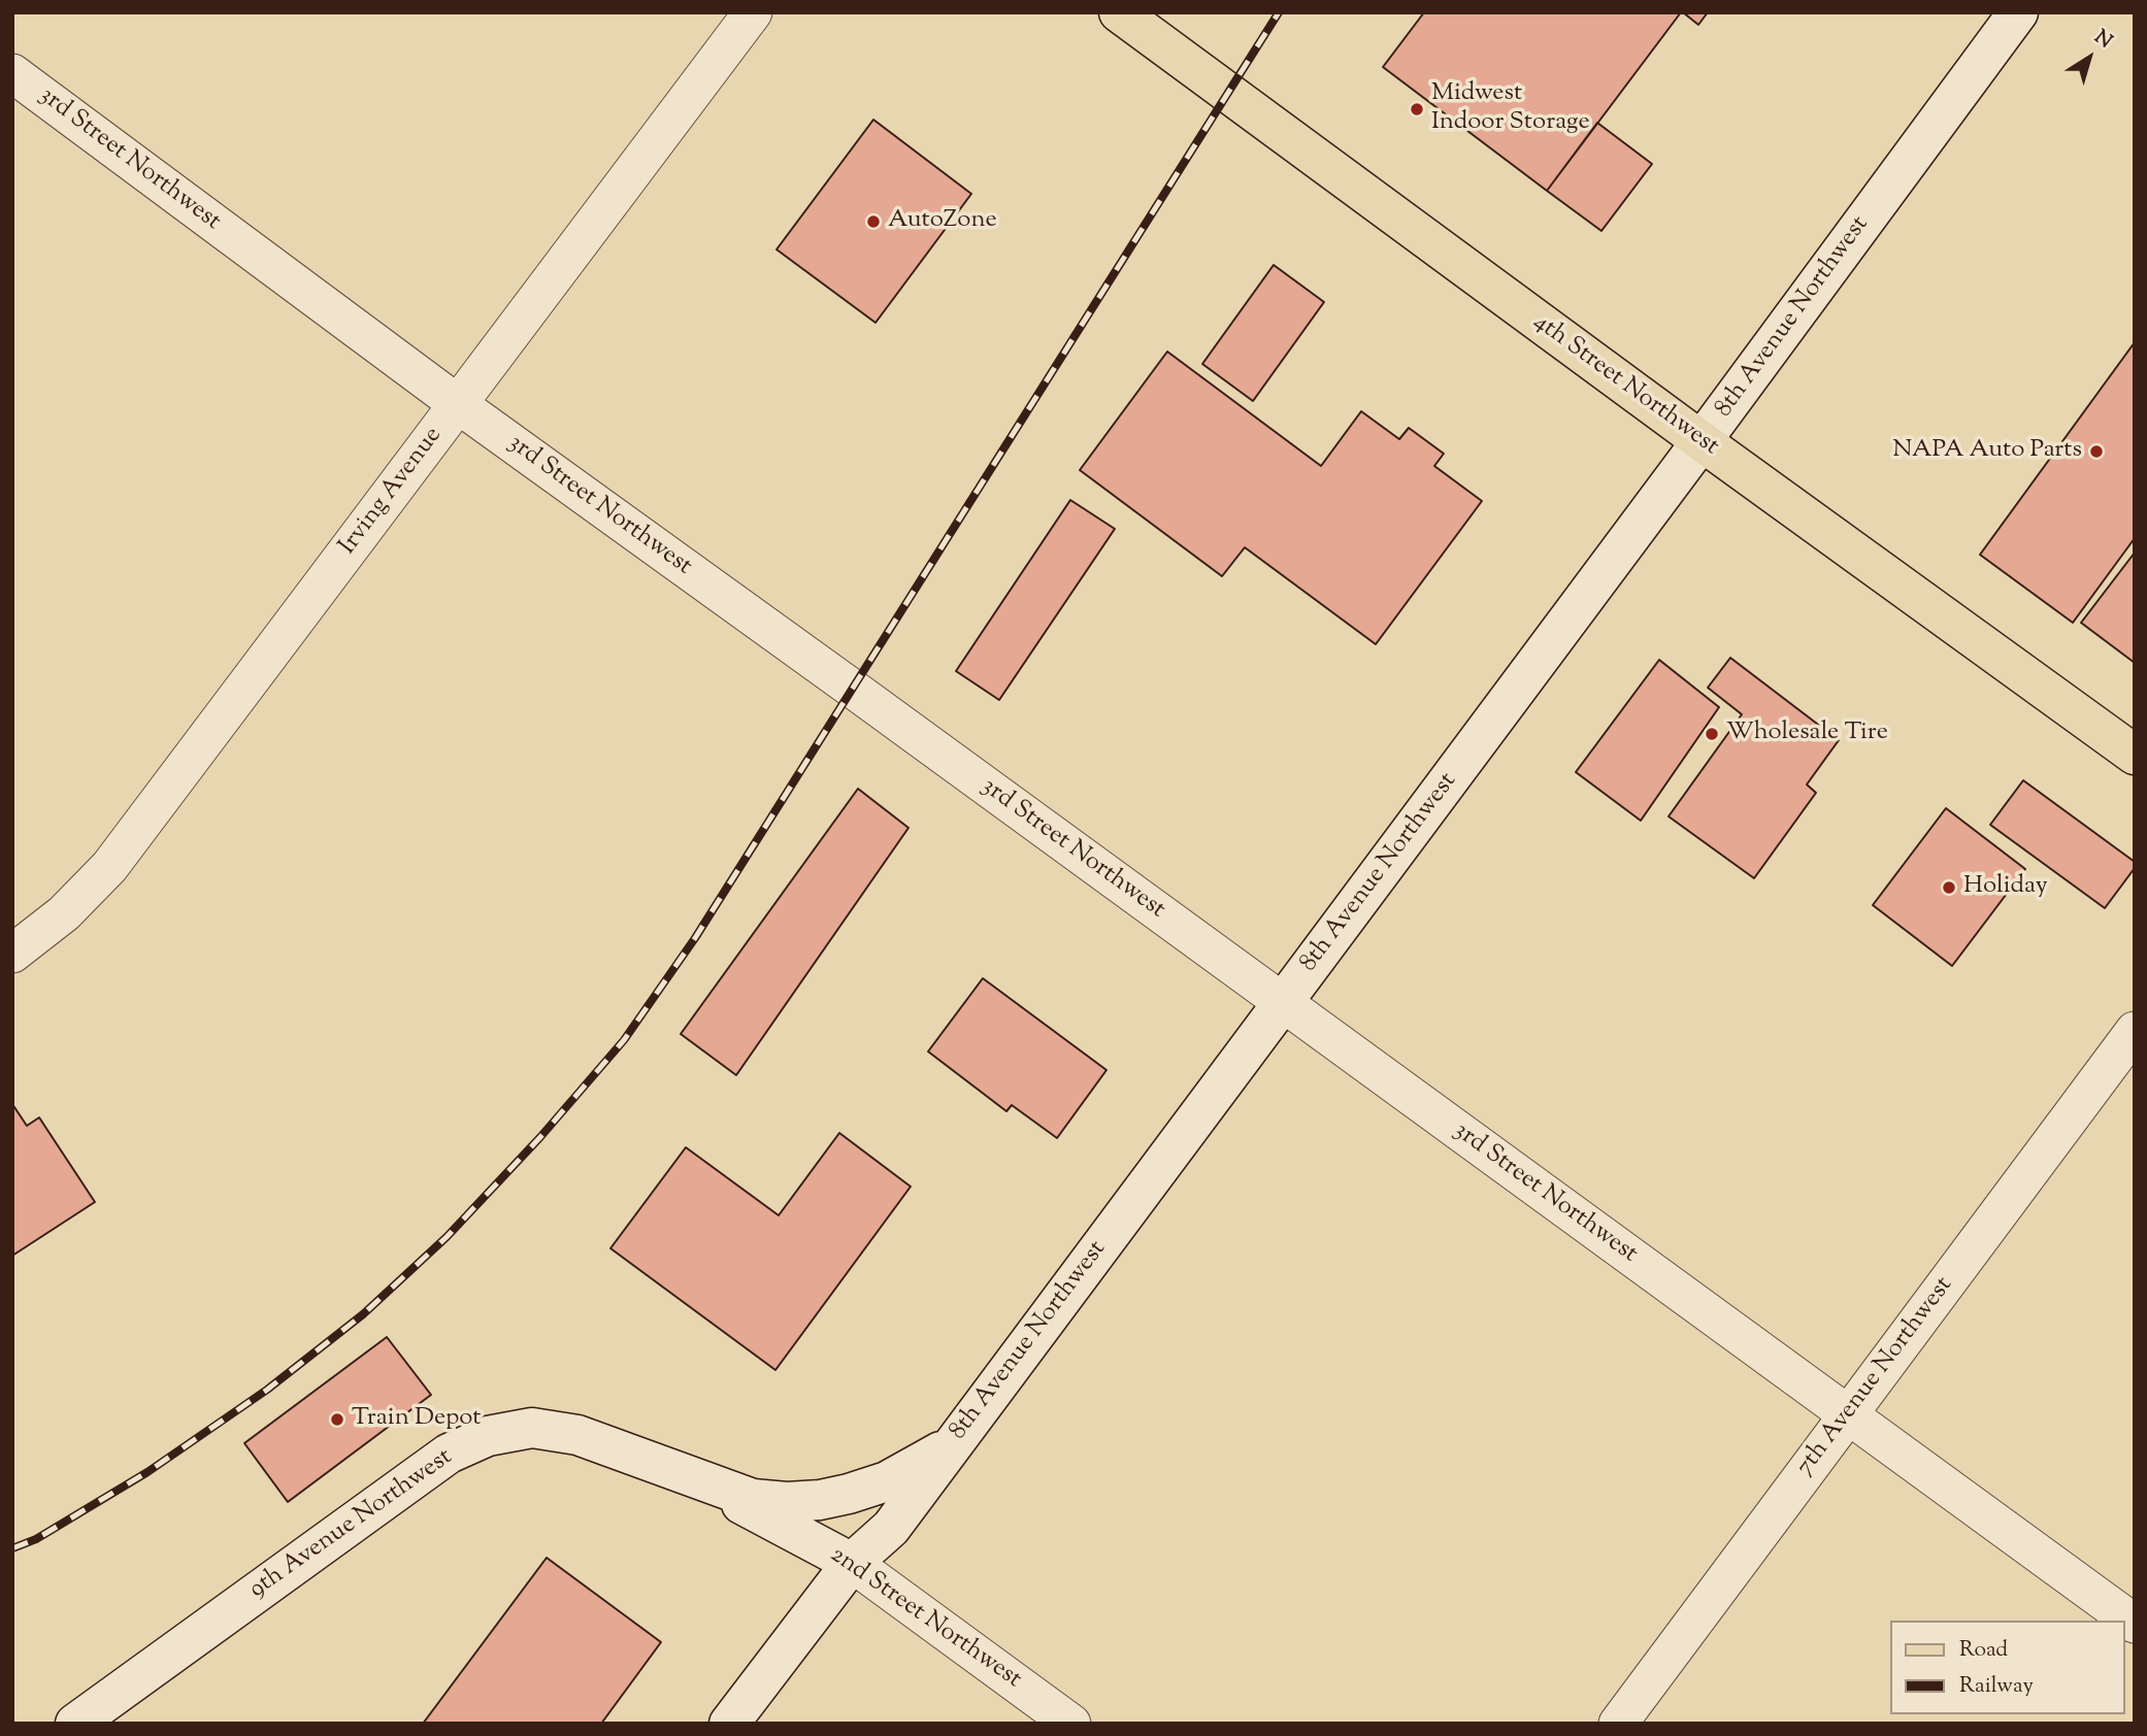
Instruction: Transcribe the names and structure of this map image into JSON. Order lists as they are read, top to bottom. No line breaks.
{"streets":{"main road":["4th Street Northwest"],"street":["3rd Street Northwest","8th Avenue Northwest","Irving Avenue","7th Avenue Northwest","9th Avenue Northwest","2nd Street Northwest"]},"crossings":[["3rd Street Northwest","8th Avenue Northwest"],["3rd Street Northwest","Irving Avenue"],["3rd Street Northwest","7th Avenue Northwest"],["8th Avenue Northwest","4th Street Northwest"],["8th Avenue Northwest","2nd Street Northwest"],["9th Avenue Northwest","2nd Street Northwest"]],"places":["Midwest Indoor Storage","AutoZone","NAPA Auto Parts","Wholesale Tire","Holiday","Train Depot"],"legend":["Road","Railway"],"north":"top right"}
